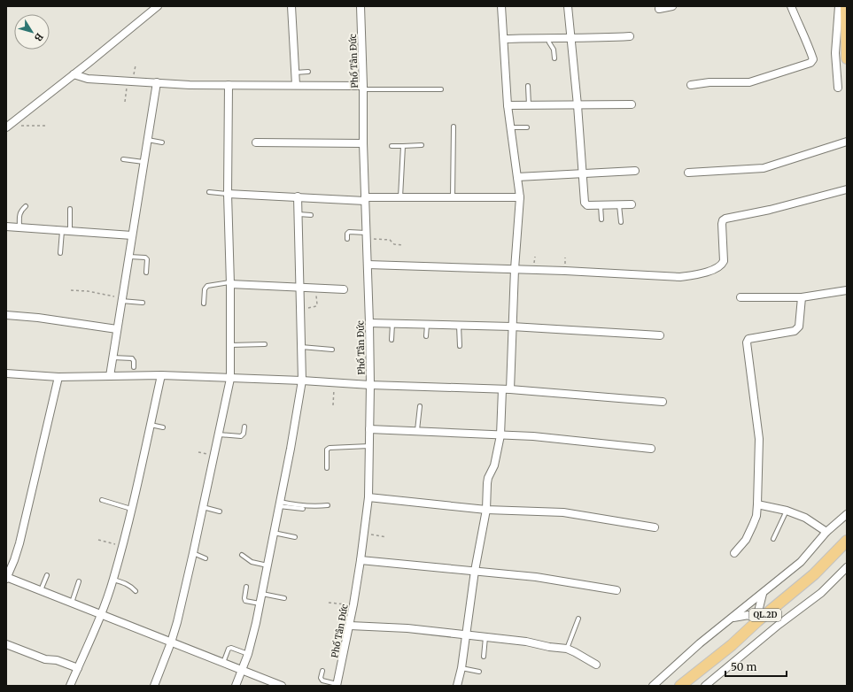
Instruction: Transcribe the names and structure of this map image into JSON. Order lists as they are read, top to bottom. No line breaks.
{"streets":{"main road":["QL.2D"],"street":["Phố Tân Đức"]},"scale_bar":"50 m","north":"bottom right"}
